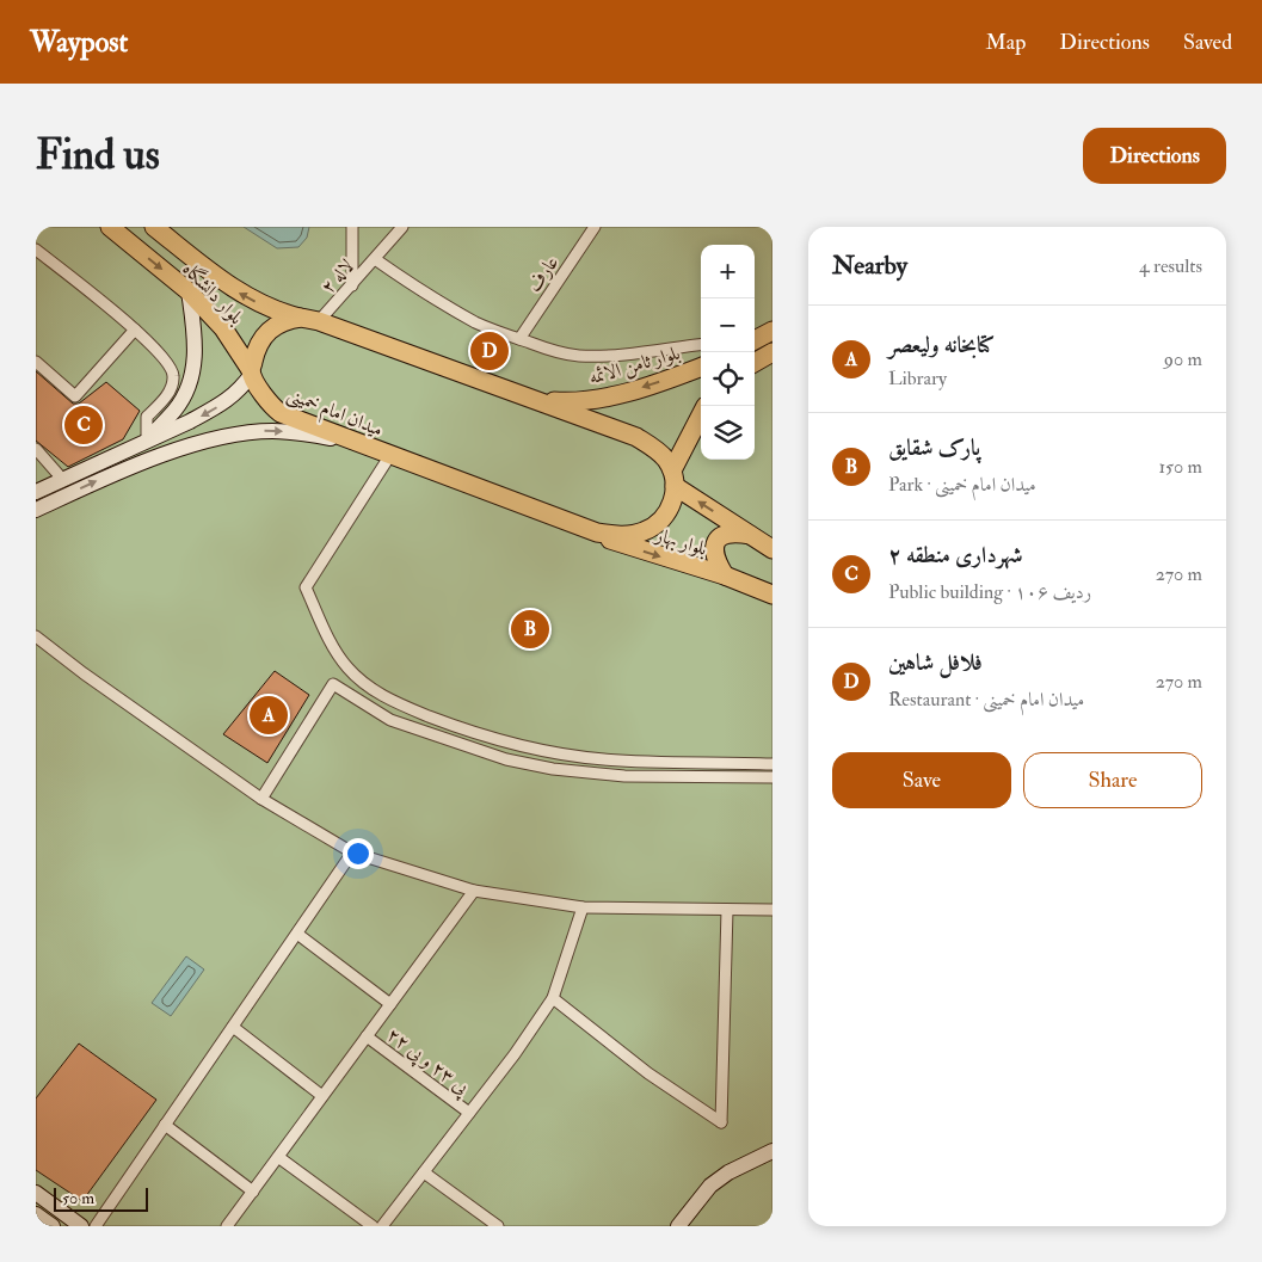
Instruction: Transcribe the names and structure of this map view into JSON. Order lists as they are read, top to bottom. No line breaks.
{"streets":{"main road":["بلوار دانشگاه","بلوار ثامن الائمه","میدان امام خمینی","بلوار بهار"],"street":["عارف","لاله ۲","پی ۲۳ و پی ۲۲"]},"crossings":[["لاله ۲","بلوار دانشگاه"],["بلوار دانشگاه","میدان امام خمینی"],["میدان امام خمینی","بلوار بهار"]],"one_way":["بلوار ثامن الائمه"],"scale_bar":"50 m","page":{"header":"Waypost","nav":["Map","Directions","Saved"],"buttons":["Directions",["Save","Share"]],"title":"Find us","heading":["Nearby","4 results"],"map_buttons":["+","−"],"list":[{"mark":"A","name":"کتابخانه ولیعصر","note":"Library","value":"90 m"},{"mark":"B","name":"پارک شقایق","note":"Park · میدان امام خمینی","value":"150 m"},{"mark":"C","name":"شهرداری منطقه ۲","note":"Public building · ردیف ۱۰۶","value":"270 m"},{"mark":"D","name":"فلافل شاهین","note":"Restaurant · میدان امام خمینی","value":"270 m"}],"pins":["D","C","B","A"],"scale":"50 m"}}
